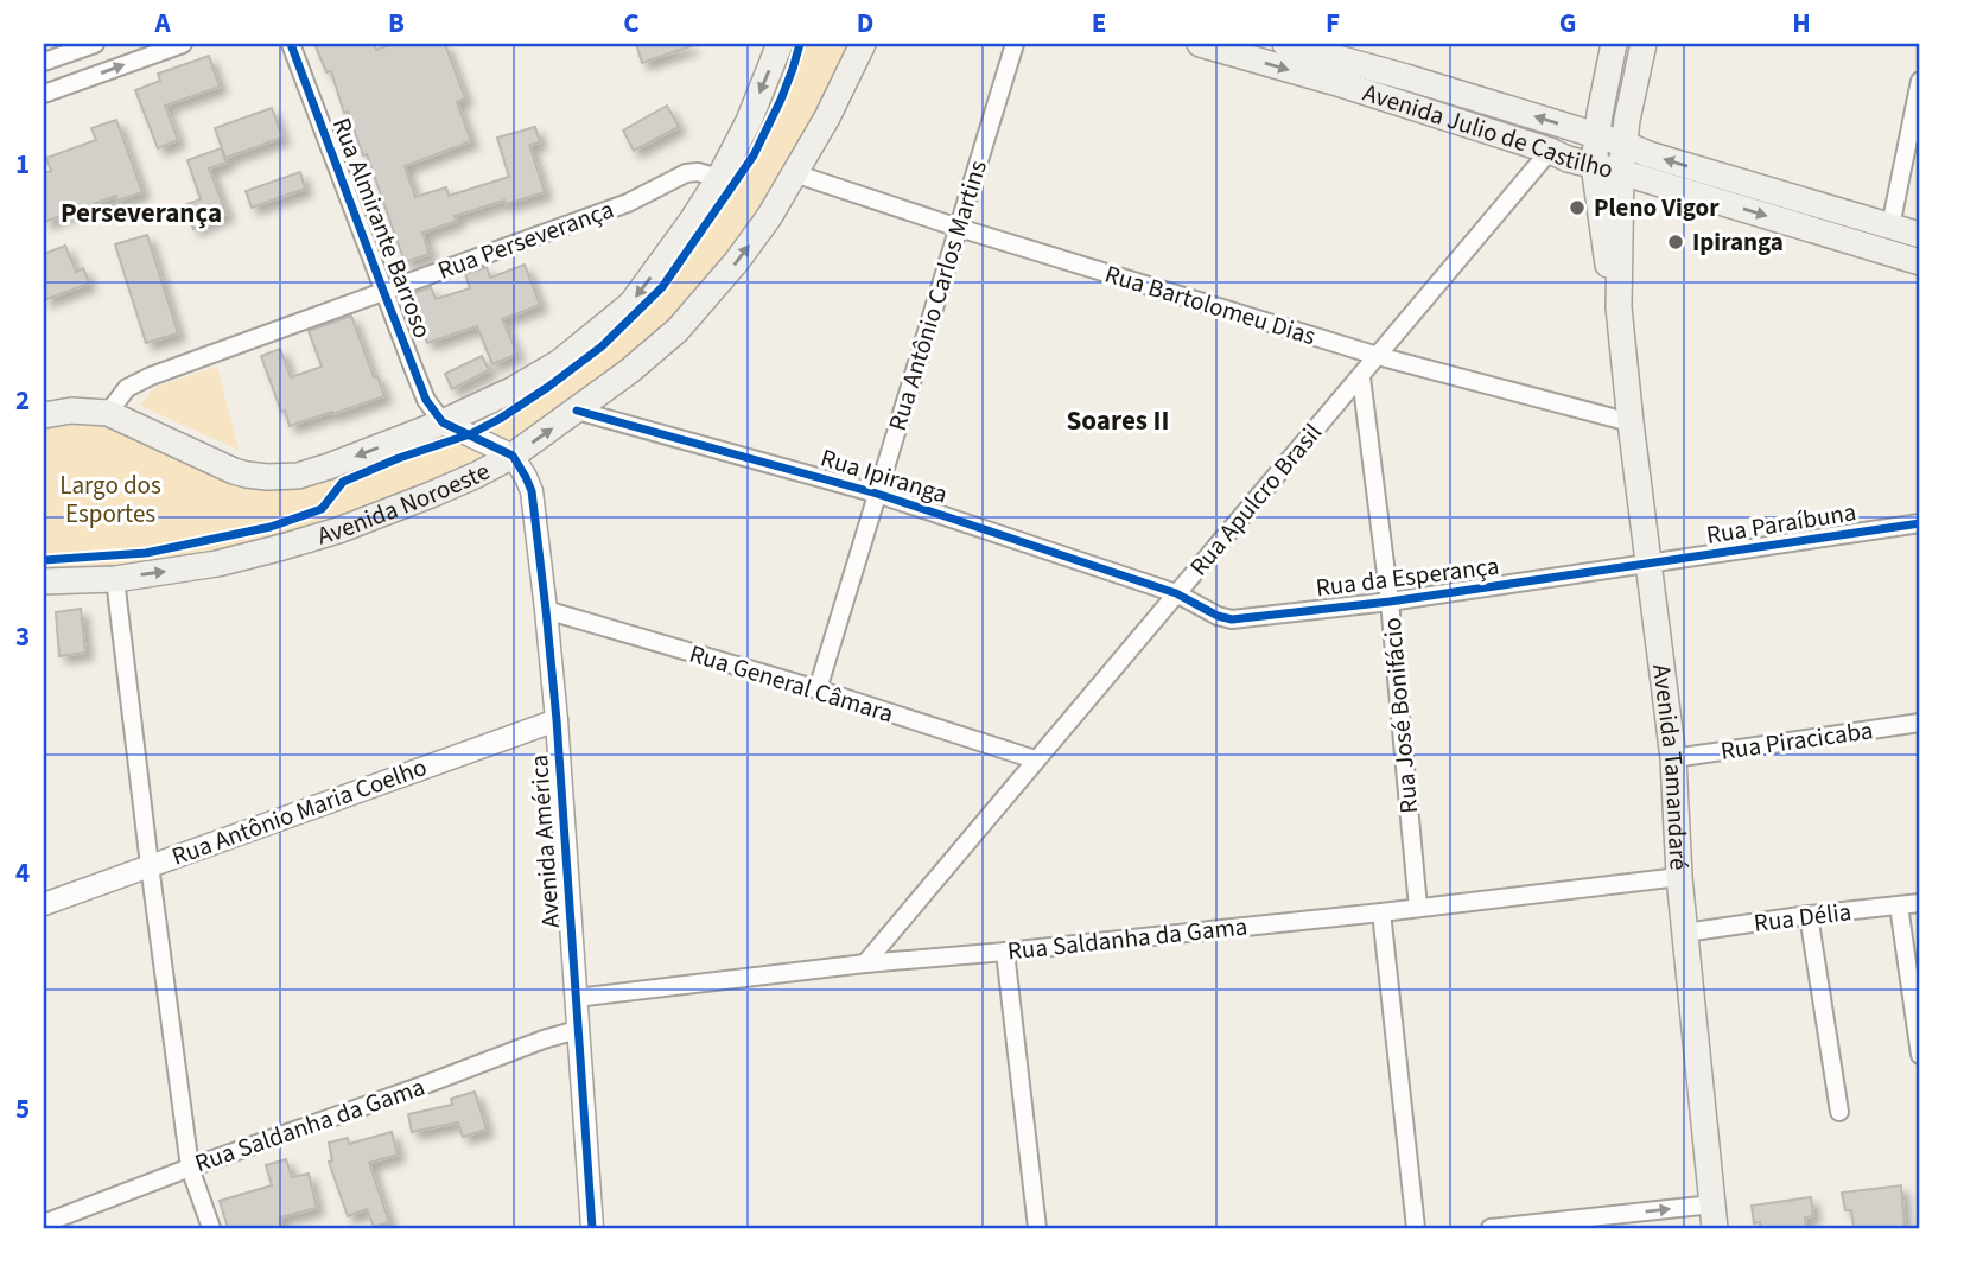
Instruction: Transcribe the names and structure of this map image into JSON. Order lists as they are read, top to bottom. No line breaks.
{"streets":{"main road":["Avenida Julio de Castilho","Avenida Noroeste","Avenida Tamandaré"],"street":["Rua Almirante Barroso","Rua Perseverança","Rua Antônio Carlos Martins","Rua Bartolomeu Dias","Rua Ipiranga","Rua Apulcro Brasil","Rua Paraíbuna","Rua da Esperança","Rua General Câmara","Rua José Bonifácio","Rua Piracicaba","Rua Antônio Maria Coelho","Avenida América","Rua Délia","Rua Saldanha da Gama"]},"crossings":[["Avenida Julio de Castilho","Rua Apulcro Brasil"],["Avenida Julio de Castilho","Avenida Tamandaré"],["Rua Almirante Barroso","Rua Perseverança"],["Rua Antônio Carlos Martins","Rua Bartolomeu Dias"],["Rua Antônio Carlos Martins","Rua Ipiranga"],["Rua Antônio Carlos Martins","Rua General Câmara"],["Rua Bartolomeu Dias","Rua Apulcro Brasil"],["Rua Bartolomeu Dias","Avenida Noroeste"],["Rua Bartolomeu Dias","Avenida Tamandaré"],["Rua Ipiranga","Rua Apulcro Brasil"],["Rua Ipiranga","Avenida Noroeste"],["Rua Ipiranga","Rua da Esperança"],["Rua Apulcro Brasil","Rua da Esperança"],["Rua Apulcro Brasil","Rua General Câmara"],["Rua Apulcro Brasil","Rua José Bonifácio"],["Rua Apulcro Brasil","Rua Saldanha da Gama"],["Avenida Noroeste","Avenida América"],["Rua Paraíbuna","Rua da Esperança"],["Rua Paraíbuna","Avenida Tamandaré"],["Rua da Esperança","Rua José Bonifácio"],["Rua da Esperança","Avenida Tamandaré"],["Rua General Câmara","Avenida América"],["Rua José Bonifácio","Rua Saldanha da Gama"],["Rua Piracicaba","Avenida Tamandaré"],["Avenida Tamandaré","Rua Délia"],["Avenida Tamandaré","Rua Saldanha da Gama"],["Rua Antônio Maria Coelho","Avenida América"],["Avenida América","Rua Saldanha da Gama"]],"districts":["Perseverança","Soares II"],"parks":["Largo dos Esportes"],"places":["Pleno Vigor","Ipiranga"],"grid":{"columns":["A","B","C","D","E","F","G","H"],"rows":["1","2","3","4","5"]}}
